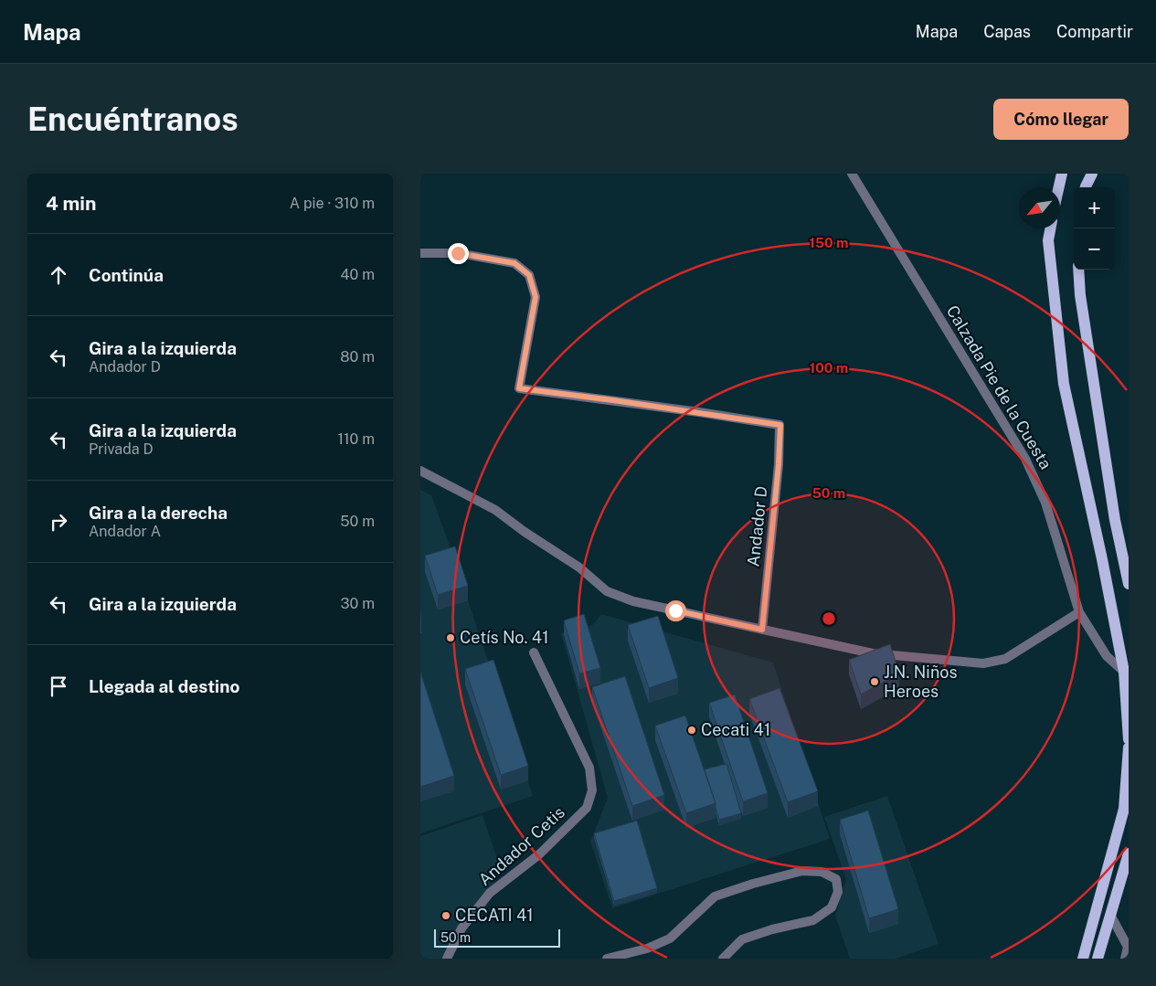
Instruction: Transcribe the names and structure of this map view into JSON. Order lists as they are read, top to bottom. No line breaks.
{"streets":{"street":["Calzada Pie de la Cuesta","Andador D","Andador Cetis"]},"places":["Cetís No. 41","J.N. Niños Heroes","Cecati 41","CECATI 41"],"scale_bar":"50 m","north":"bottom left","page":{"header":"Mapa","nav":["Mapa","Capas","Compartir"],"buttons":"Cómo llegar","title":"Encuéntranos","heading":["4 min","A pie · 310 m"],"map_buttons":["+","−"],"list":[["Continúa","40 m"],["Gira a la izquierda","Andador D","80 m"],["Gira a la izquierda","Privada D","110 m"],["Gira a la derecha","Andador A","50 m"],["Gira a la izquierda","30 m"],"Llegada al destino"],"scale":"50 m"},"rings":["150 m","100 m","50 m"]}
